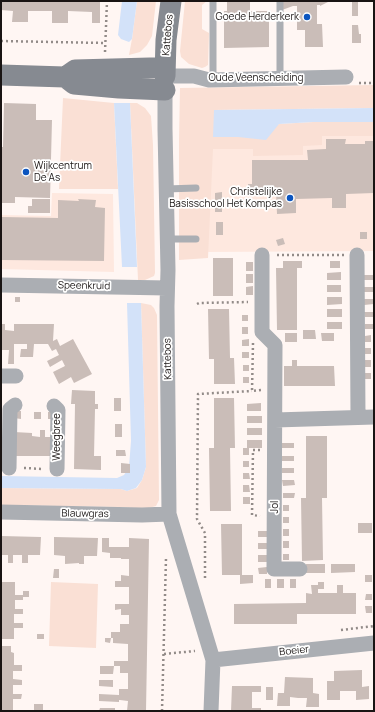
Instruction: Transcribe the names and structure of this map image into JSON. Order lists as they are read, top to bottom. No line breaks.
{"streets":{"street":["Kattebos","Oude Veenscheiding","Speenkruid","Weegbree","Jol","Blauwgras","Boeier"]},"crossings":[["Kattebos","Oude Veenscheiding"],["Kattebos","Speenkruid"],["Kattebos","Blauwgras"],["Kattebos","Boeier"]],"places":["Goede Herderkerk","Wijkcentrum De As","Christelijke Basisschool Het Kompas"]}
